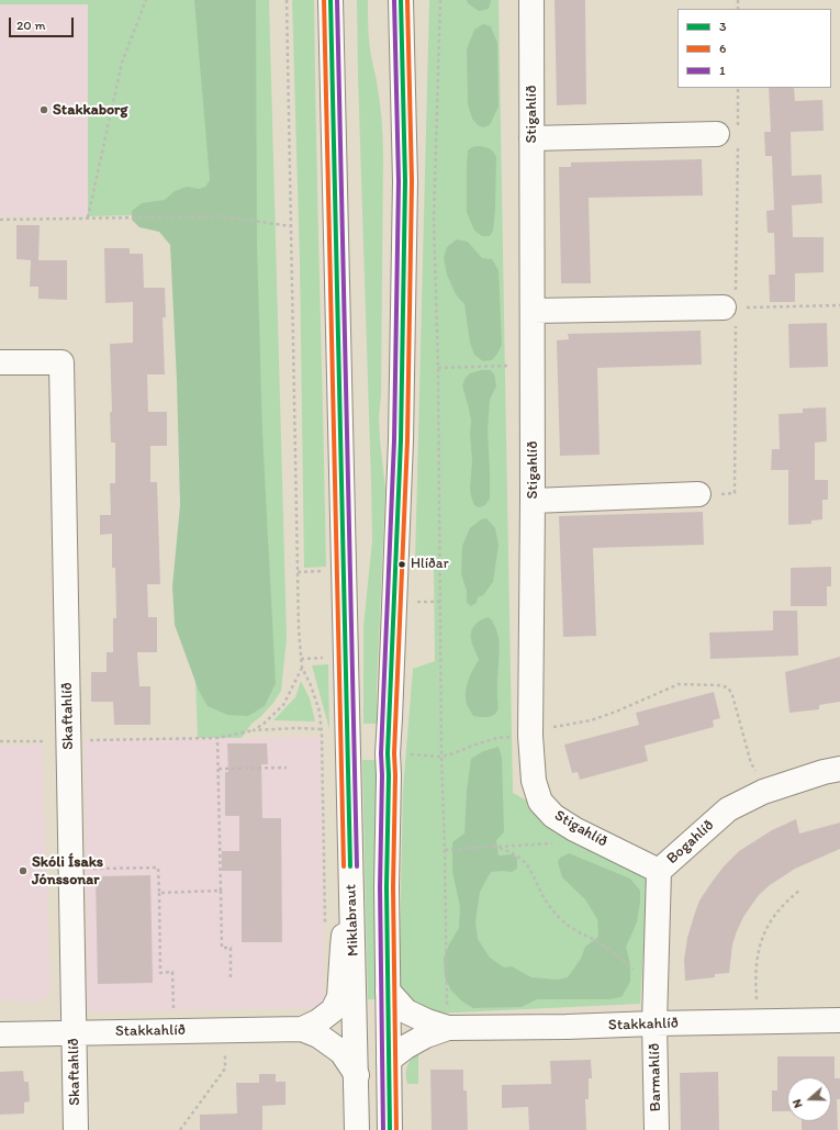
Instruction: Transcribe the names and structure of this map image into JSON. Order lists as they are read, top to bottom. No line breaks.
{"streets":{"main road":["Stigahlíð","Skaftahlíð","Bogahlíð","Miklabraut","Stakkahlíð","Barmahlíð"]},"crossings":[["Stigahlíð","Bogahlíð"],["Skaftahlíð","Stakkahlíð"],["Bogahlíð","Stakkahlíð"],["Bogahlíð","Barmahlíð"],["Miklabraut","Stakkahlíð"],["Stakkahlíð","Barmahlíð"]],"places":["Stakkaborg","Hlíðar","Skóli Ísaks Jónssonar"],"lines":["transit line 3","transit line 6","transit line 1"],"legend":["3","6","1"],"scale_bar":"20 m","north":"left"}
